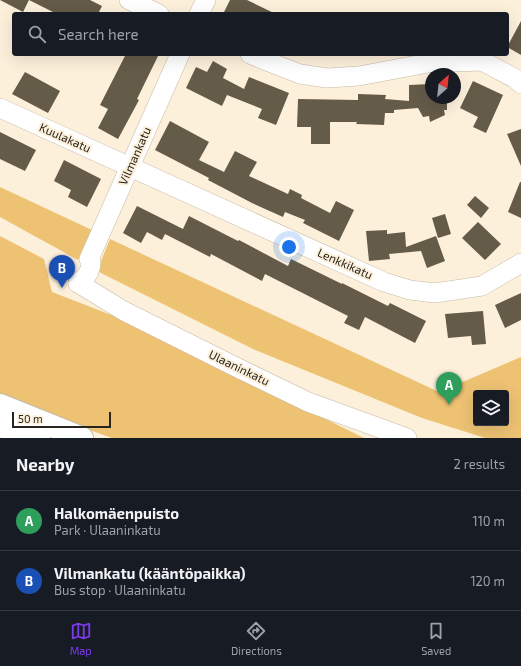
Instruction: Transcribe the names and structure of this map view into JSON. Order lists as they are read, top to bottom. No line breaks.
{"streets":{"street":["Kuulakatu","Vilmankatu","Lenkkikatu","Ulaaninkatu"]},"crossings":[["Kuulakatu","Vilmankatu"],["Kuulakatu","Lenkkikatu"],["Vilmankatu","Lenkkikatu"],["Vilmankatu","Ulaaninkatu"]],"scale_bar":"50 m","north":"top right","page":{"search":"Search here","pins":["B","A"],"scale":"50 m","heading":["Nearby","2 results"],"list":[{"mark":"A","name":"Halkomäenpuisto","note":"Park · Ulaaninkatu","value":"110 m"},{"mark":"B","name":"Vilmankatu (kääntöpaikka)","note":"Bus stop · Ulaaninkatu","value":"120 m"}],"nav":["Map","Directions","Saved"]}}
